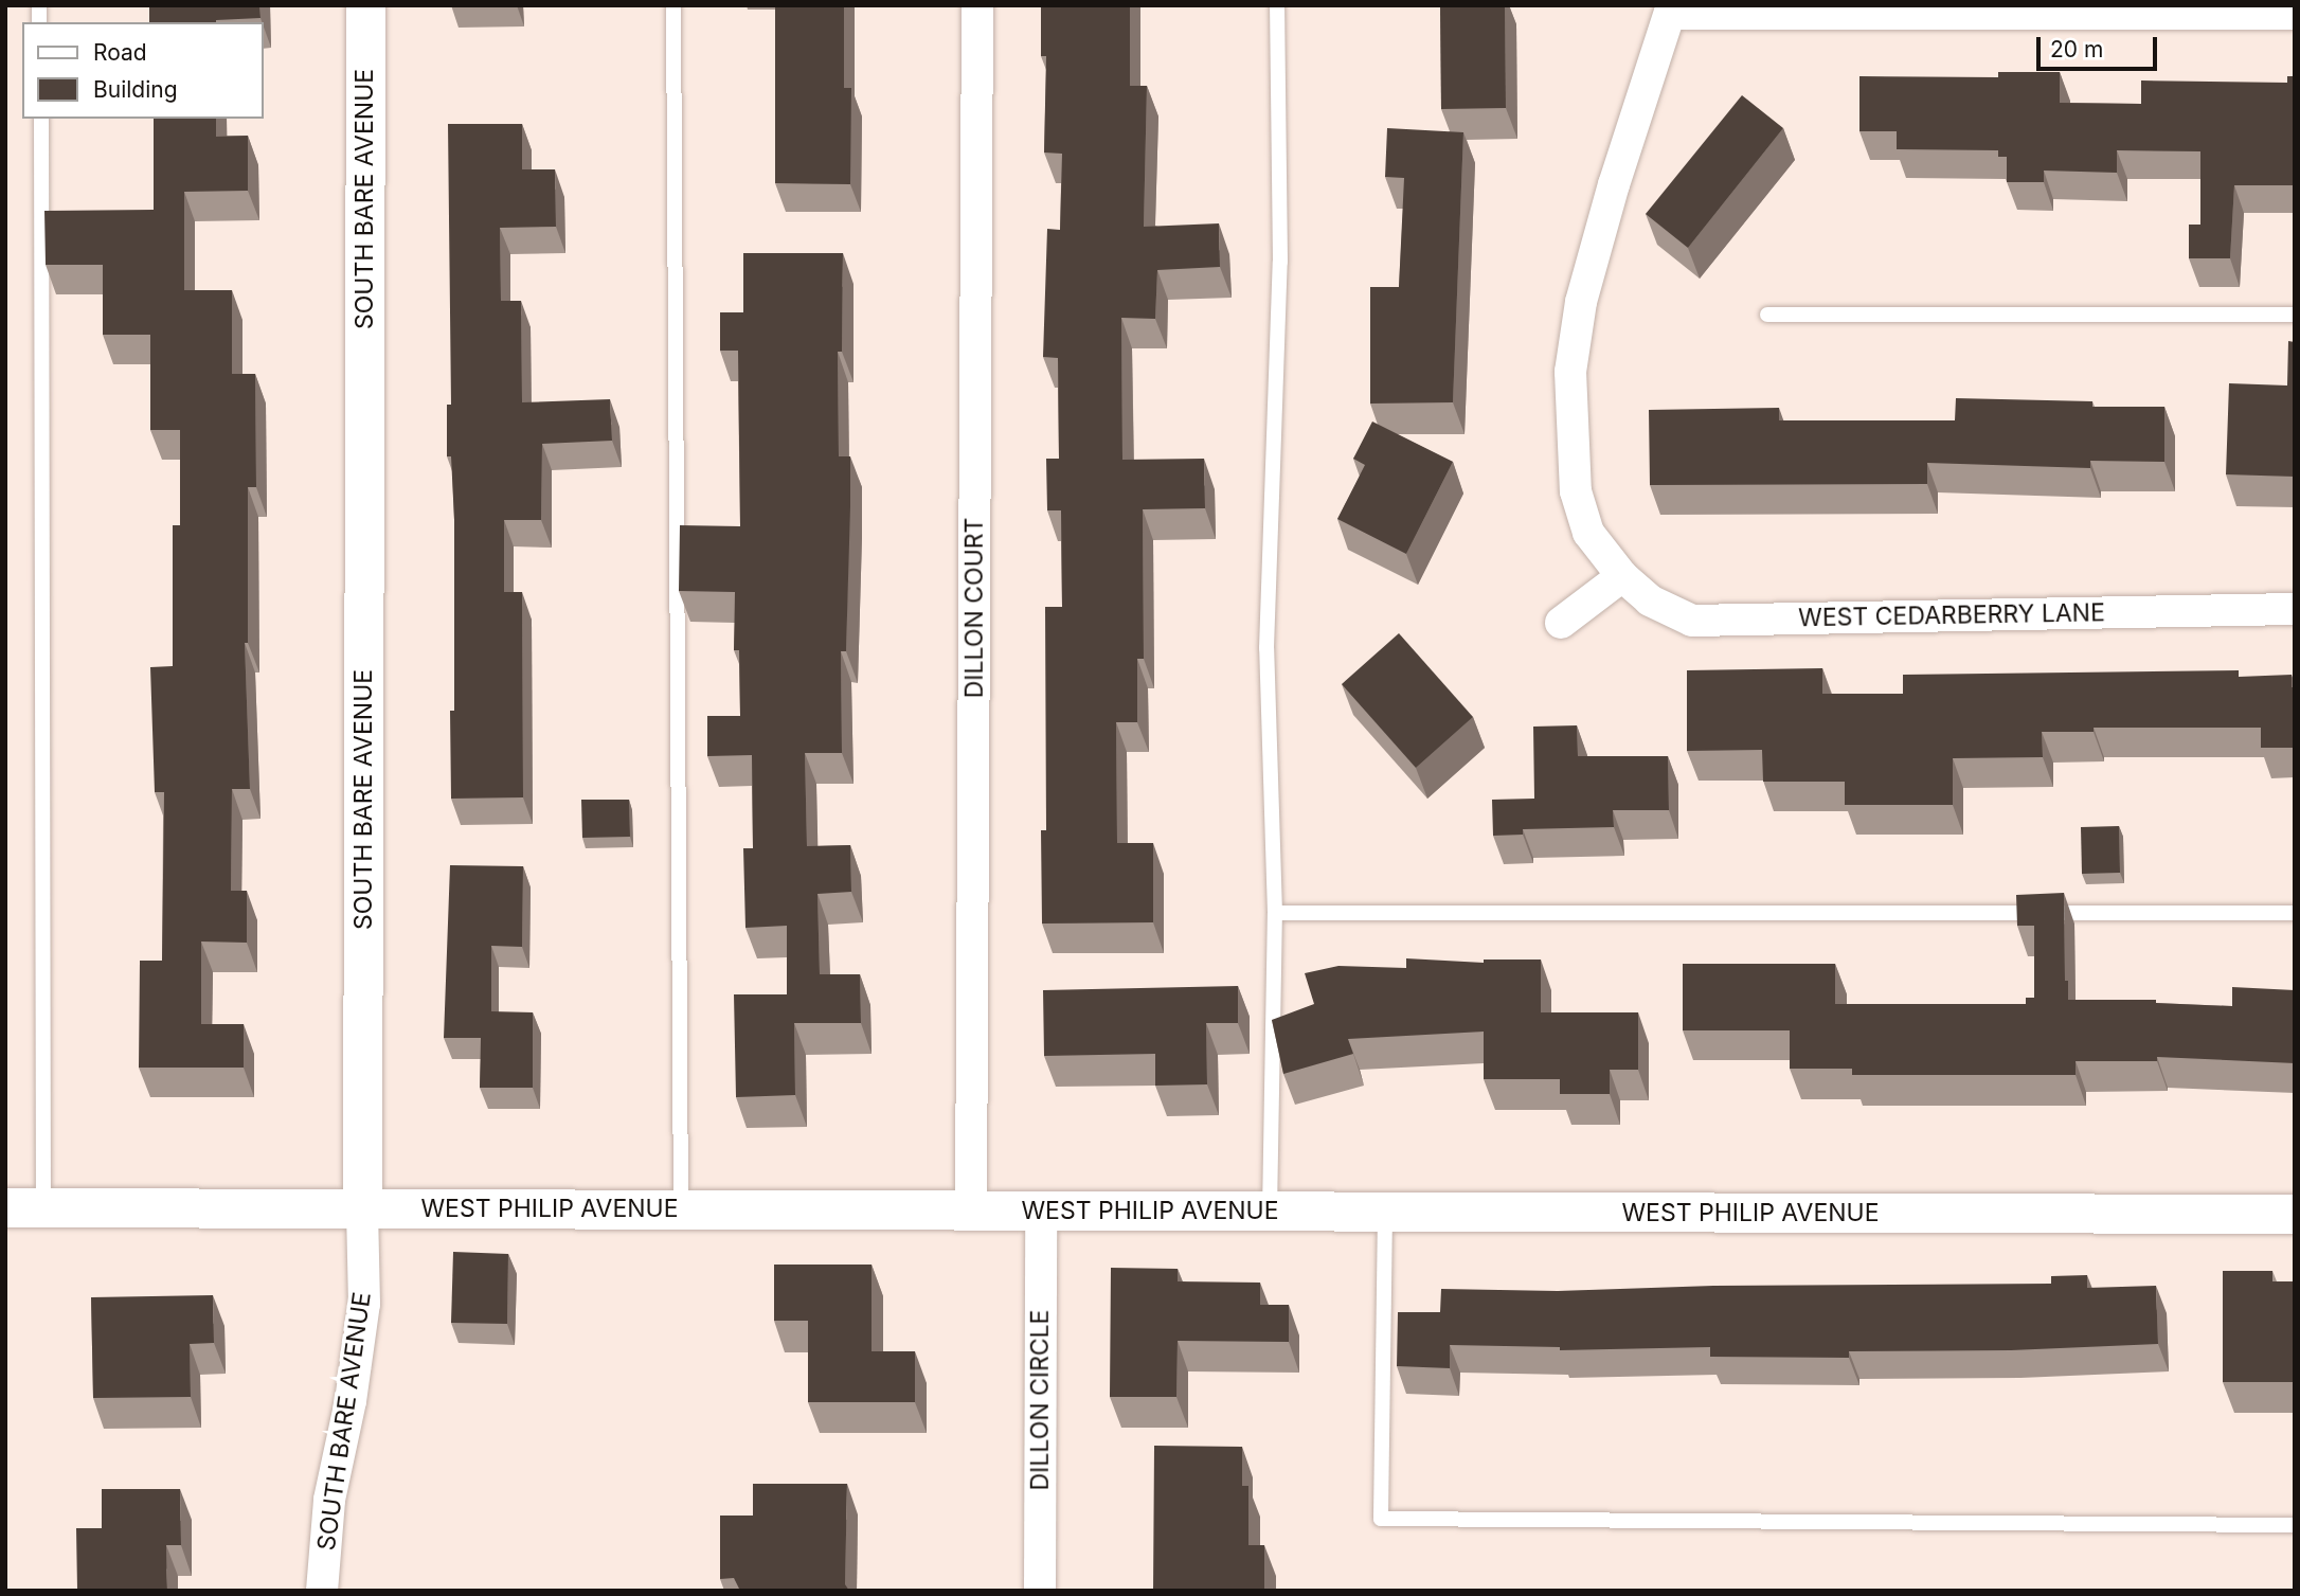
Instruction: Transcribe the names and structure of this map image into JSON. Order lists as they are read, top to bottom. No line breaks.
{"streets":{"street":["SOUTH BARE AVENUE","DILLON COURT","WEST CEDARBERRY LANE","WEST PHILIP AVENUE","DILLON CIRCLE"]},"crossings":[["SOUTH BARE AVENUE","WEST PHILIP AVENUE"],["DILLON COURT","WEST PHILIP AVENUE"],["WEST PHILIP AVENUE","DILLON CIRCLE"]],"legend":["Road","Building"],"scale_bar":"20 m"}
